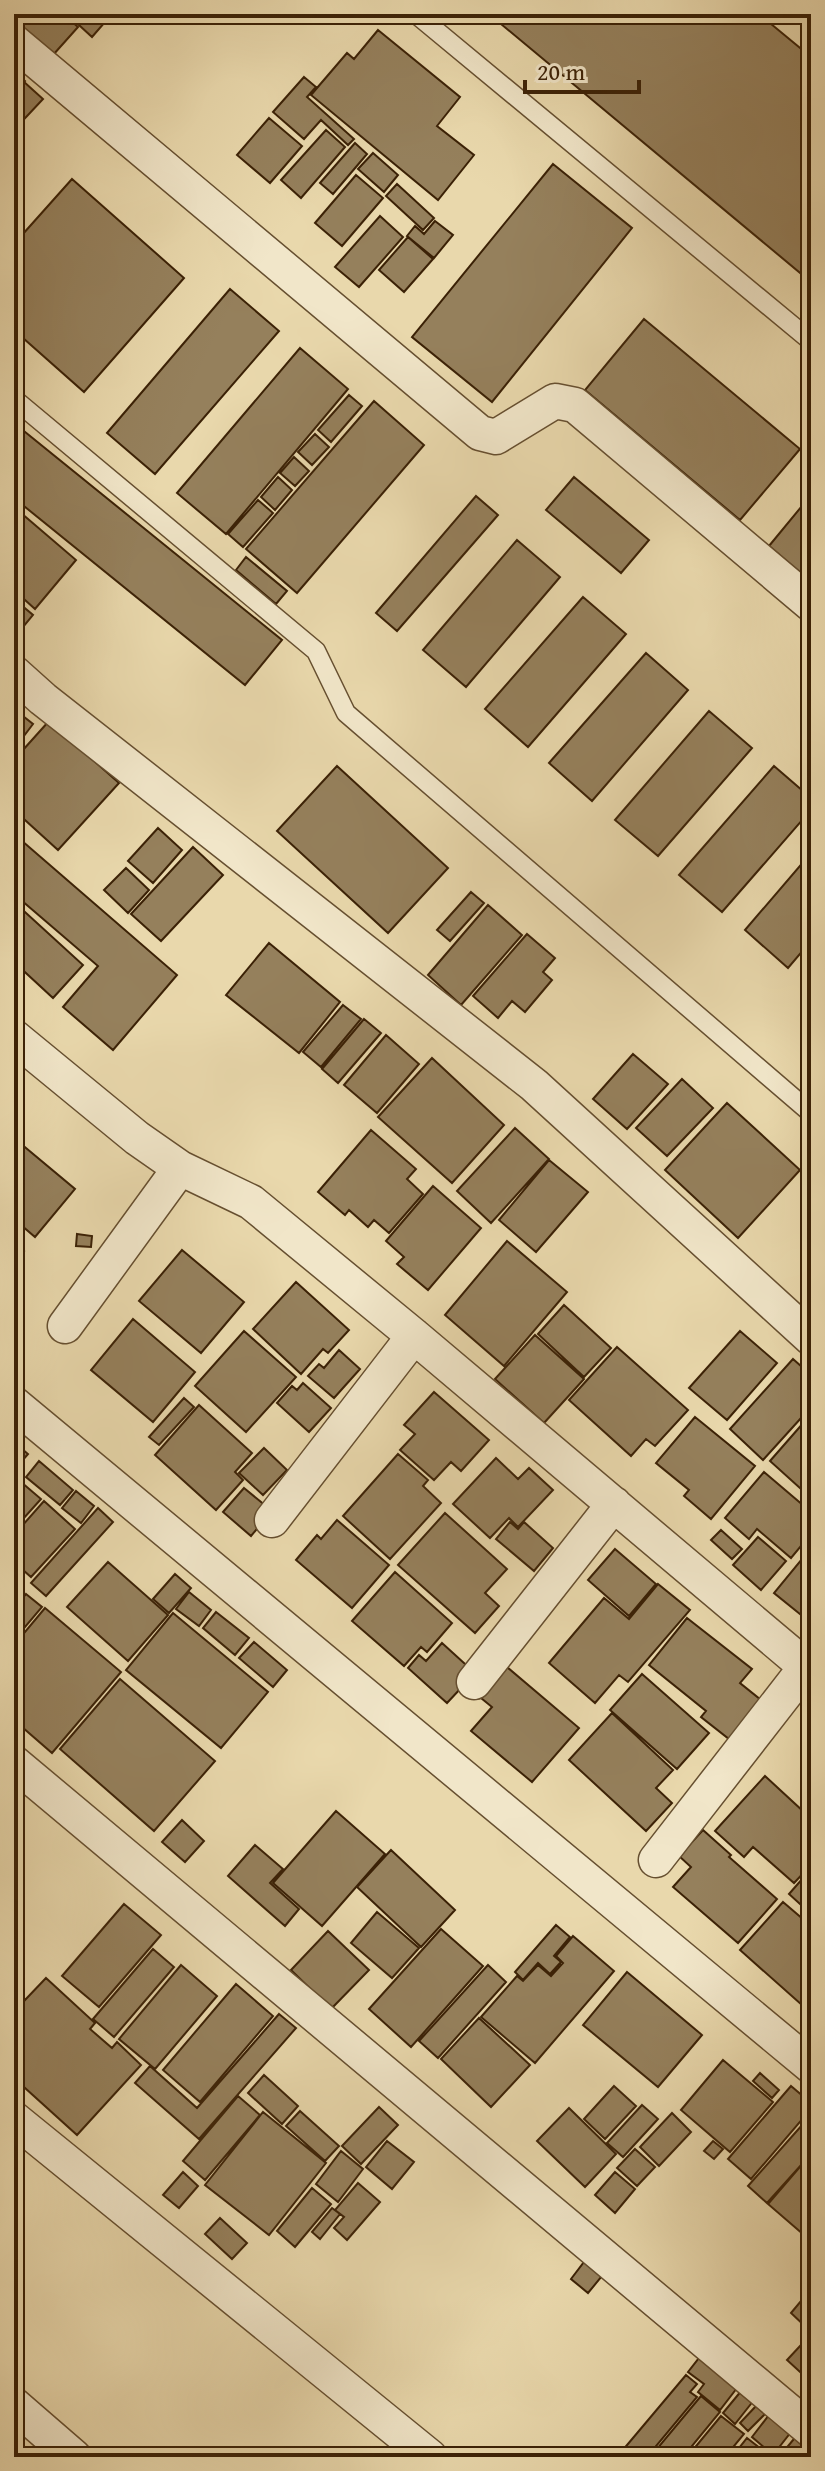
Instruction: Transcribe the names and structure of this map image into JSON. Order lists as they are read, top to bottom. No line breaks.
{"scale_bar":"20 m"}
